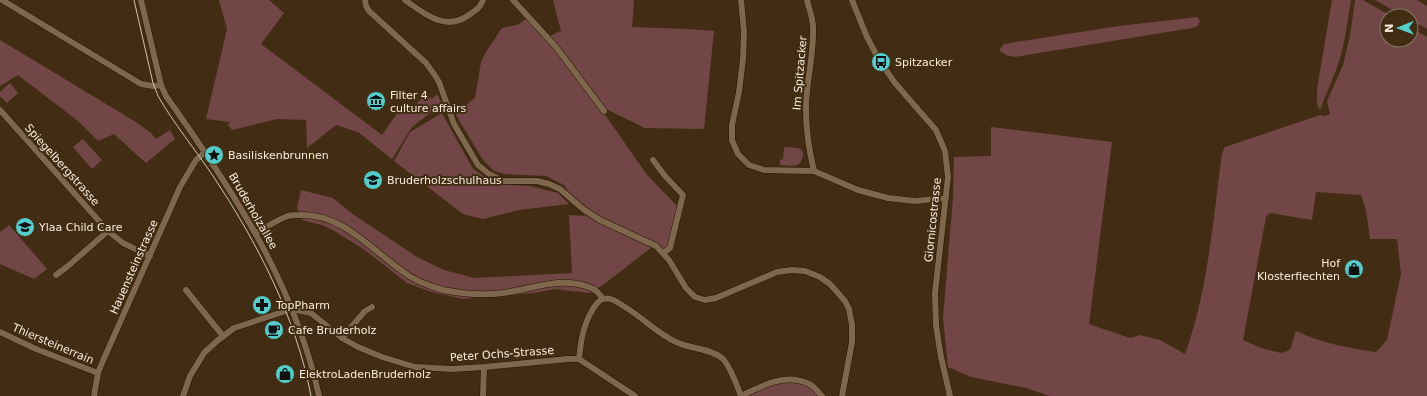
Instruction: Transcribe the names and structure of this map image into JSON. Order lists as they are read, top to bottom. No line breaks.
{"streets":{"street":["Im Spitzacker","Spiegelbergstrasse","Bruderholzallee","Giornicostrasse","Hauensteinstrasse","Thiersteinerrain","Peter Ochs-Strasse"]},"crossings":[["Spiegelbergstrasse","Hauensteinstrasse"],["Bruderholzallee","Hauensteinstrasse"],["Bruderholzallee","Peter Ochs-Strasse"],["Hauensteinstrasse","Thiersteinerrain"]],"places":{"bus stop":["Spitzacker"],"museum":["Filter 4 culture affairs"],"place":["Basiliskenbrunnen"],"school or university":["Bruderholzschulhaus","Ylaa Child Care"],"shop":["Hof Klosterfiechten","ElektroLadenBruderholz"],"pharmacy":["TopPharm"],"cafe":["Cafe Bruderholz"]},"north":"left"}
